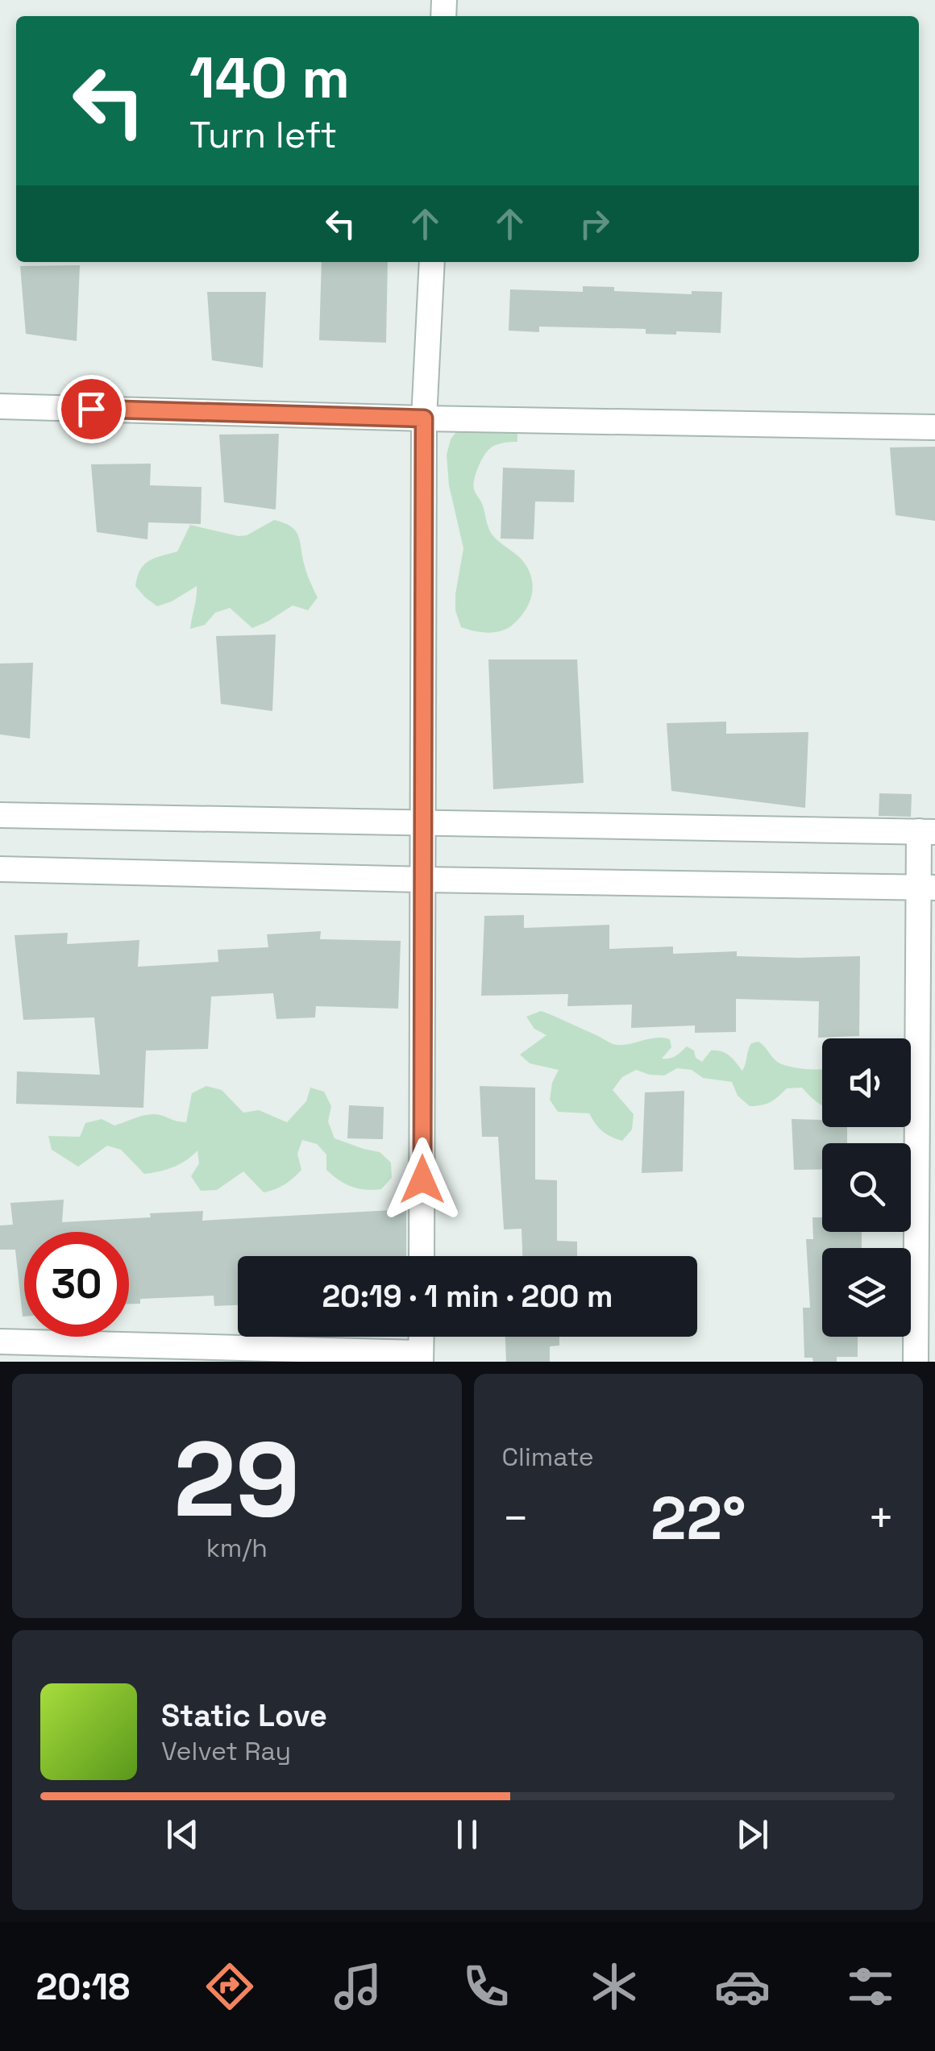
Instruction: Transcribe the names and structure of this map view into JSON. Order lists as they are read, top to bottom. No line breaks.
{"page":{"turn":["140 m","Turn left"],"limit":"30","trip":"20:19 · 1 min · 200 m","tile":[["29","km/h"],"Climate"],"heat":["−","22°","+"],"song":["Static Love","Velvet Ray"],"tabs":"20:18"}}
